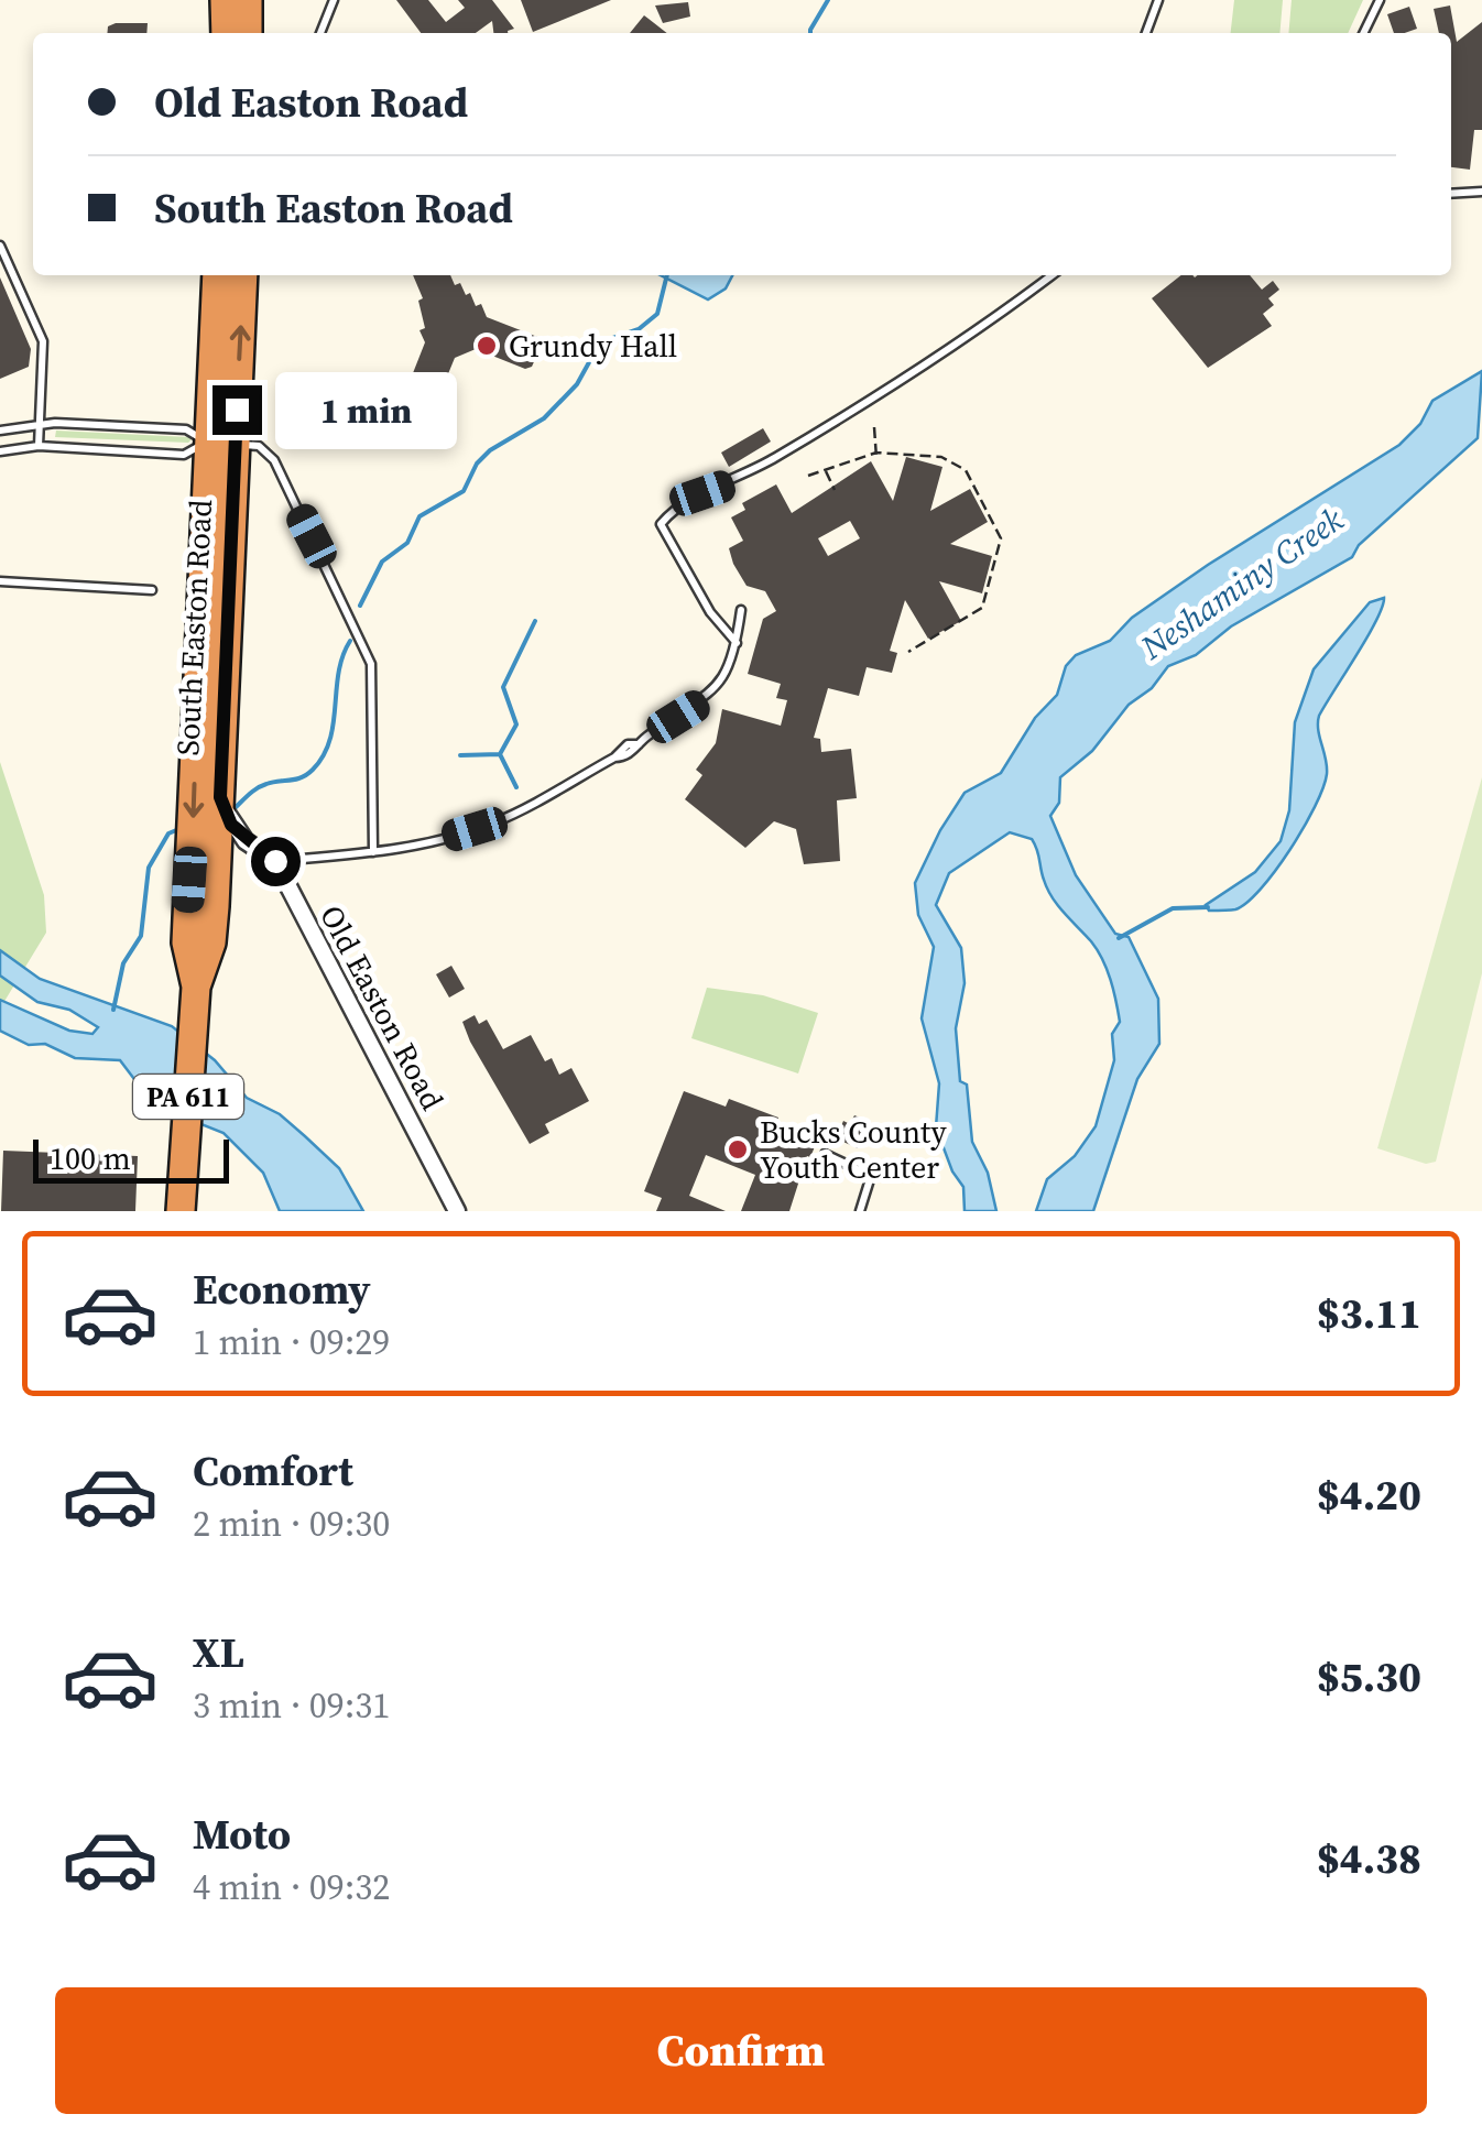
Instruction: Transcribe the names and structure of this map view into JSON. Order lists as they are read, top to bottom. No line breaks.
{"streets":{"highway":["South Easton Road","PA 611"],"street":["Old Easton Road"]},"crossings":[["South Easton Road","Old Easton Road"]],"water":["Neshaminy Creek"],"places":["Grundy Hall","Bucks County Youth Center"],"scale_bar":"100 m","page":{"banner":["Old Easton Road","South Easton Road"],"bubble":"1 min","scale":"100 m","list":[{"name":"Economy","note":"1 min · 09:29","value":"$3.11"},{"name":"Comfort","note":"2 min · 09:30","value":"$4.20"},{"name":"XL","note":"3 min · 09:31","value":"$5.30"},{"name":"Moto","note":"4 min · 09:32","value":"$4.38"}],"buttons":"Confirm"}}
